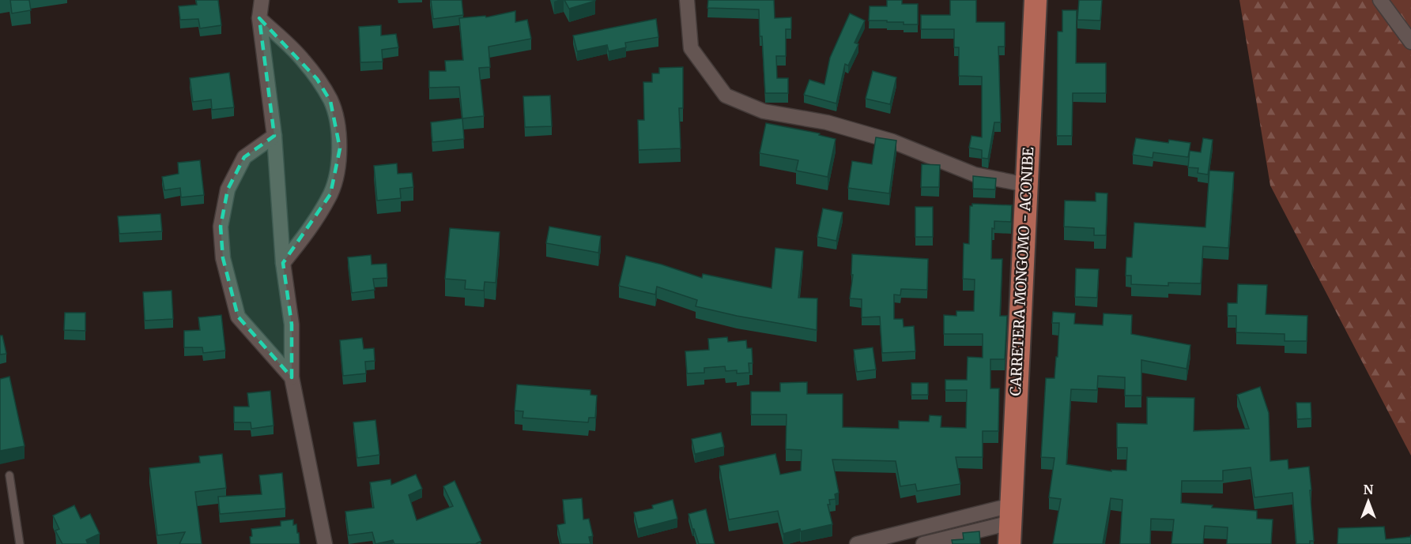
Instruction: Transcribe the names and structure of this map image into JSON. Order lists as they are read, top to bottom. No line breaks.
{"streets":{"main road":["CARRETERA MONGOMO - ACONIBE"]},"north":"top"}
